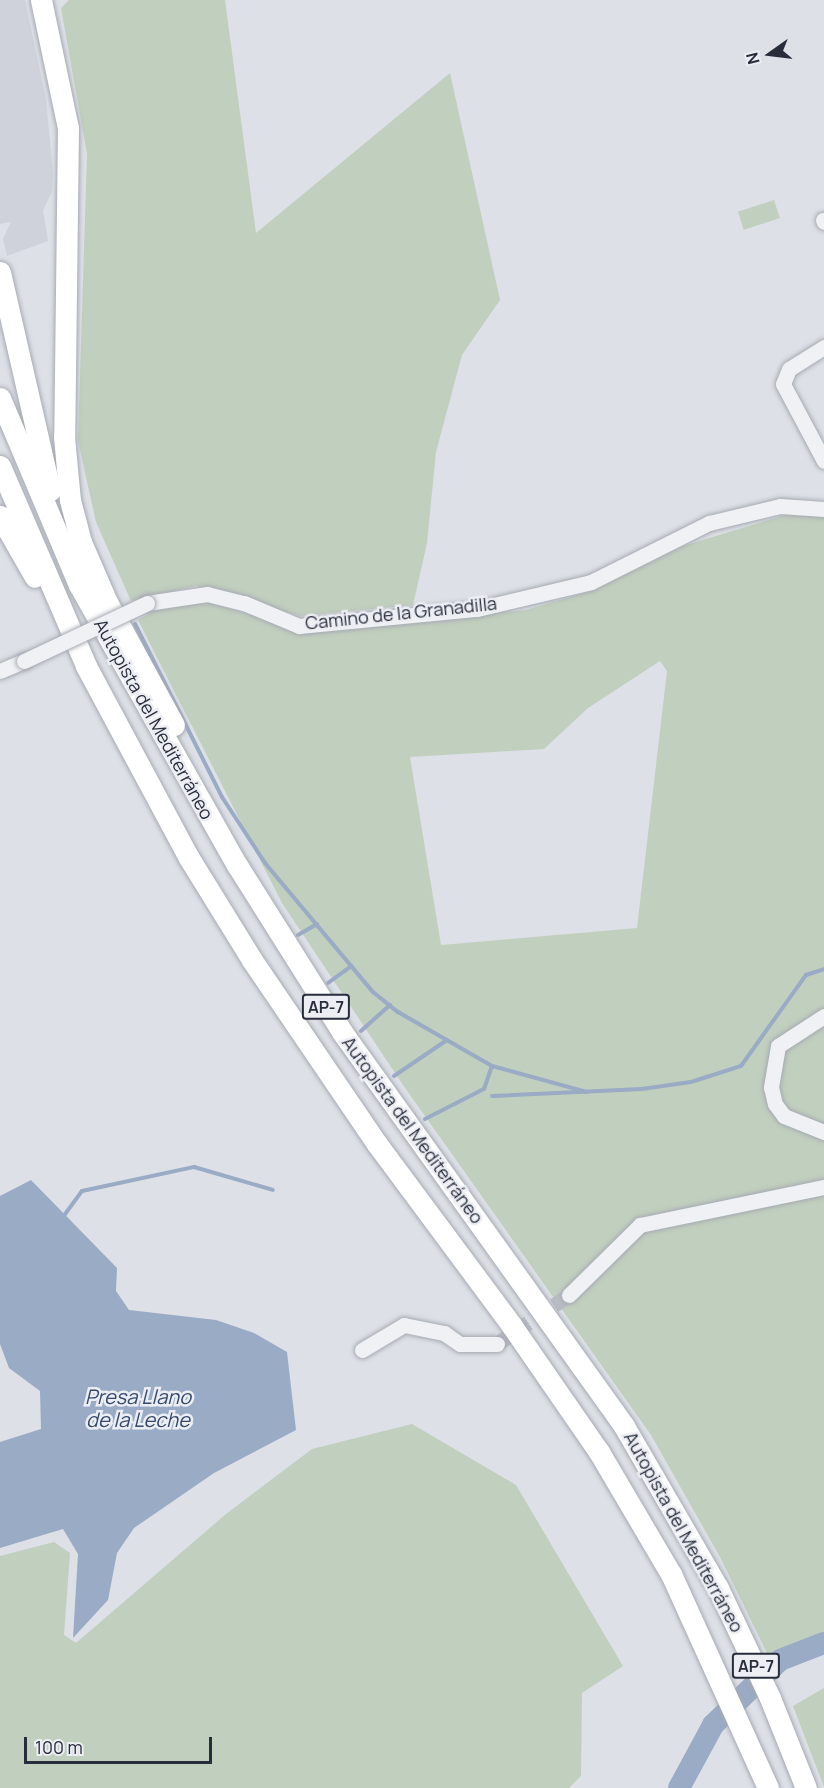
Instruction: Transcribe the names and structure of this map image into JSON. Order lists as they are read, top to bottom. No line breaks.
{"streets":{"highway":["Autopista del Mediterráneo","AP-7"],"street":["Camino de la Granadilla"]},"water":["Presa Llano de la Leche"],"scale_bar":"100 m","north":"left"}
